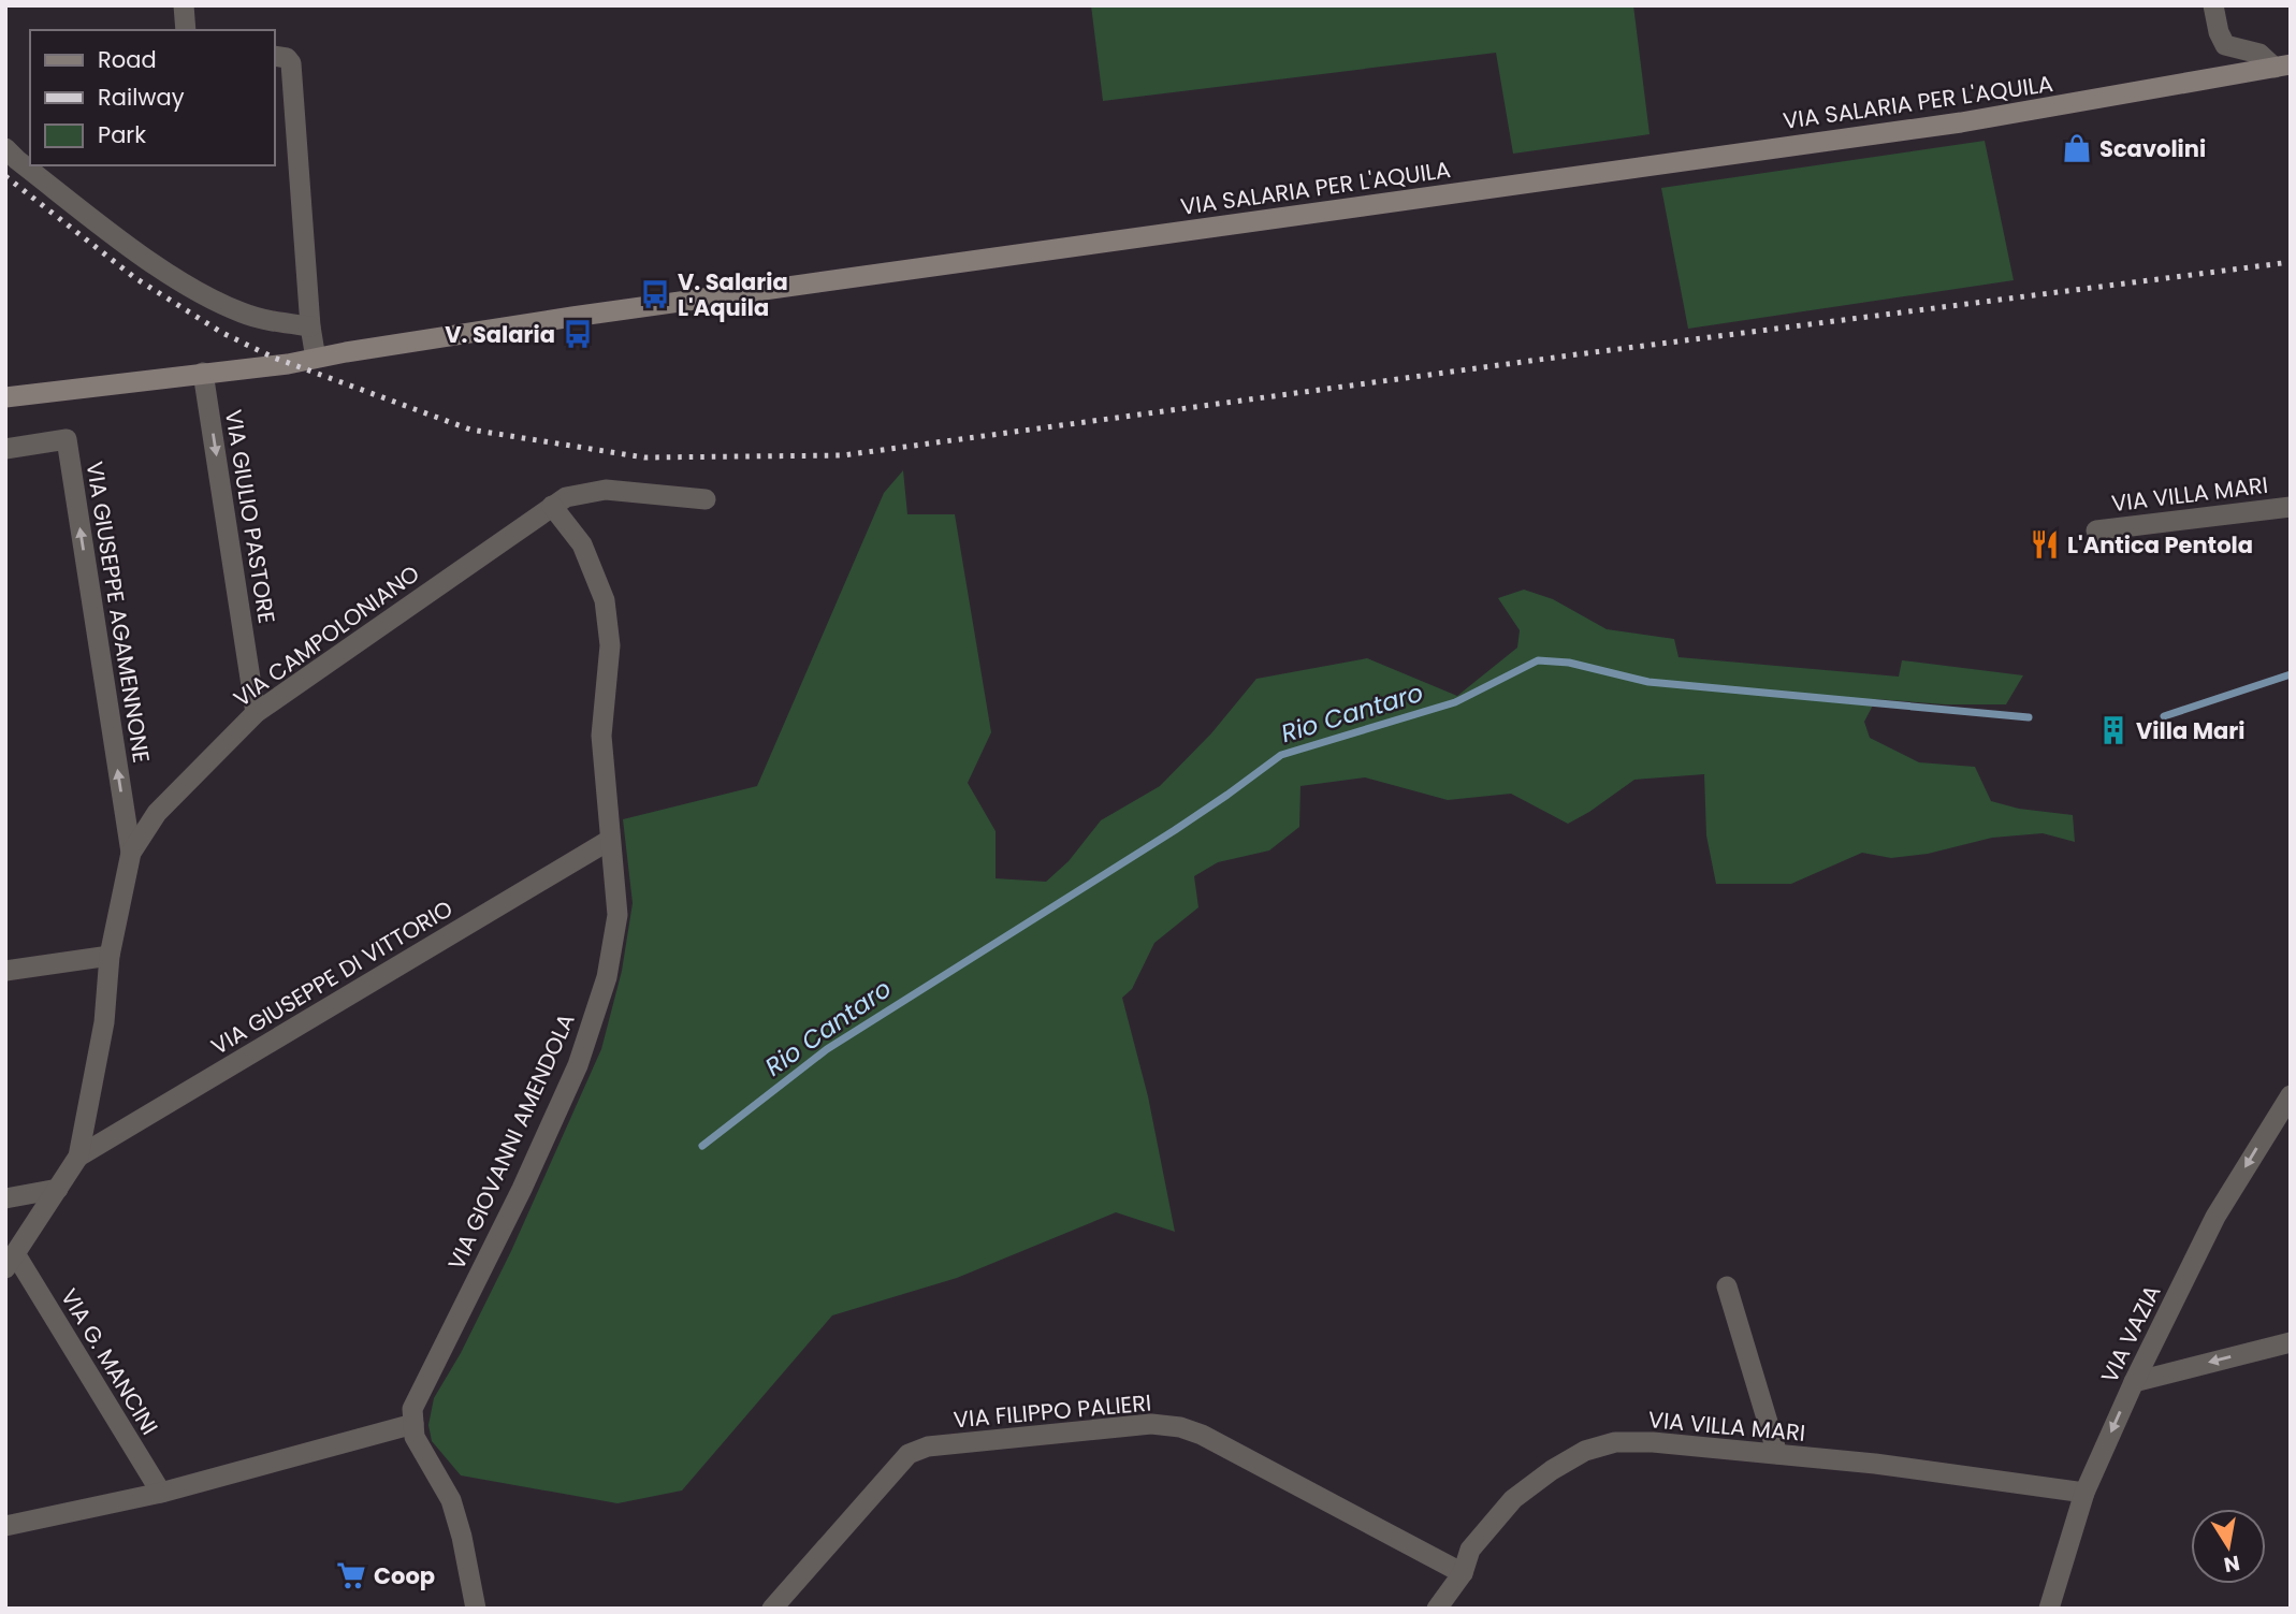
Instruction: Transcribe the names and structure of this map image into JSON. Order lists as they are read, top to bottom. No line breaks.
{"streets":{"main road":["VIA SALARIA PER L'AQUILA"],"street":["VIA VILLA MARI","VIA GIULIO PASTORE","VIA GIUSEPPE AGAMENNONE","VIA CAMPOLONIANO","VIA GIUSEPPE DI VITTORIO","VIA GIOVANNI AMENDOLA","VIA VAZIA","VIA G. MANCINI","VIA FILIPPO PALIERI"]},"crossings":[["VIA SALARIA PER L'AQUILA","VIA GIULIO PASTORE"],["VIA VILLA MARI","VIA VAZIA"],["VIA VILLA MARI","VIA FILIPPO PALIERI"],["VIA GIULIO PASTORE","VIA CAMPOLONIANO"],["VIA GIUSEPPE AGAMENNONE","VIA CAMPOLONIANO"],["VIA CAMPOLONIANO","VIA GIUSEPPE DI VITTORIO"],["VIA CAMPOLONIANO","VIA GIOVANNI AMENDOLA"],["VIA CAMPOLONIANO","VIA G. MANCINI"],["VIA GIUSEPPE DI VITTORIO","VIA GIOVANNI AMENDOLA"]],"one_way":["VIA GIULIO PASTORE","VIA GIUSEPPE AGAMENNONE","VIA VAZIA"],"water":["Rio Cantaro"],"places":{"shop":["Scavolini"],"bus stop":["V. Salaria L'Aquila","V. Salaria"],"restaurant":["L'Antica Pentola"],"building":["Villa Mari"],"supermarket":["Coop"]},"legend":["Road","Railway","Park"],"north":"bottom"}
